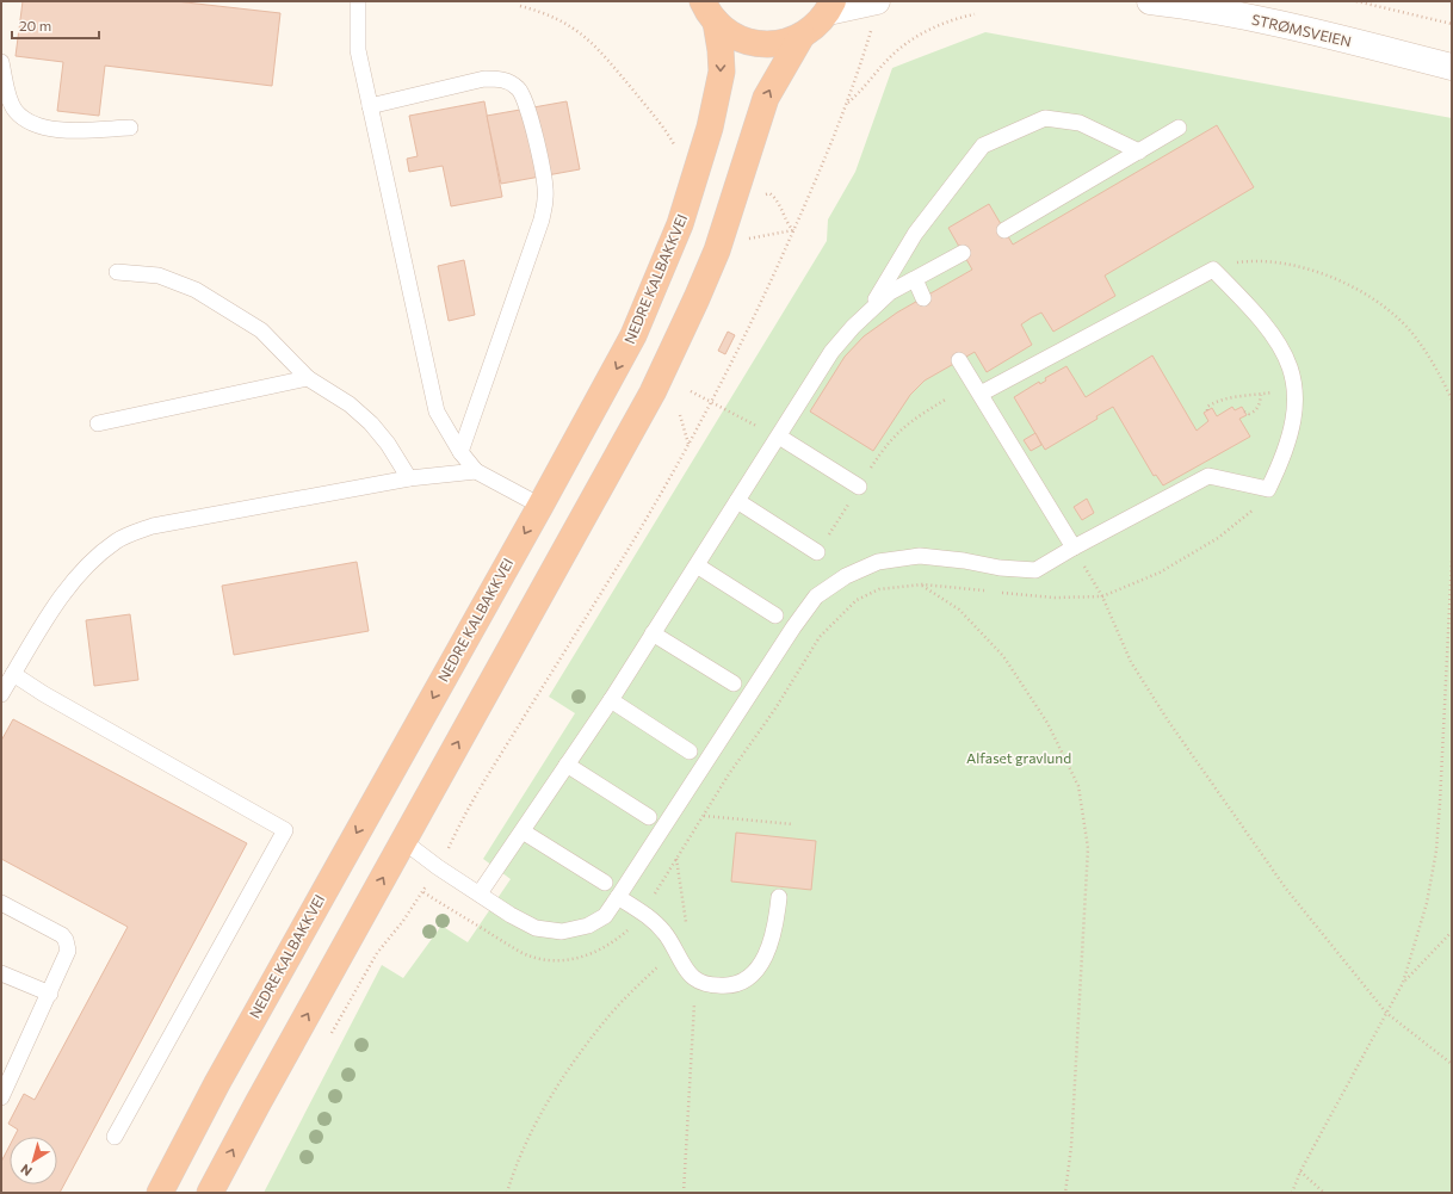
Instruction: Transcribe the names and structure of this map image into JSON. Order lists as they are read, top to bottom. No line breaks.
{"streets":{"highway":["NEDRE KALBAKKVEI"],"main road":["STRØMSVEIEN"]},"parks":["Alfaset gravlund"],"scale_bar":"20 m","north":"bottom left"}
